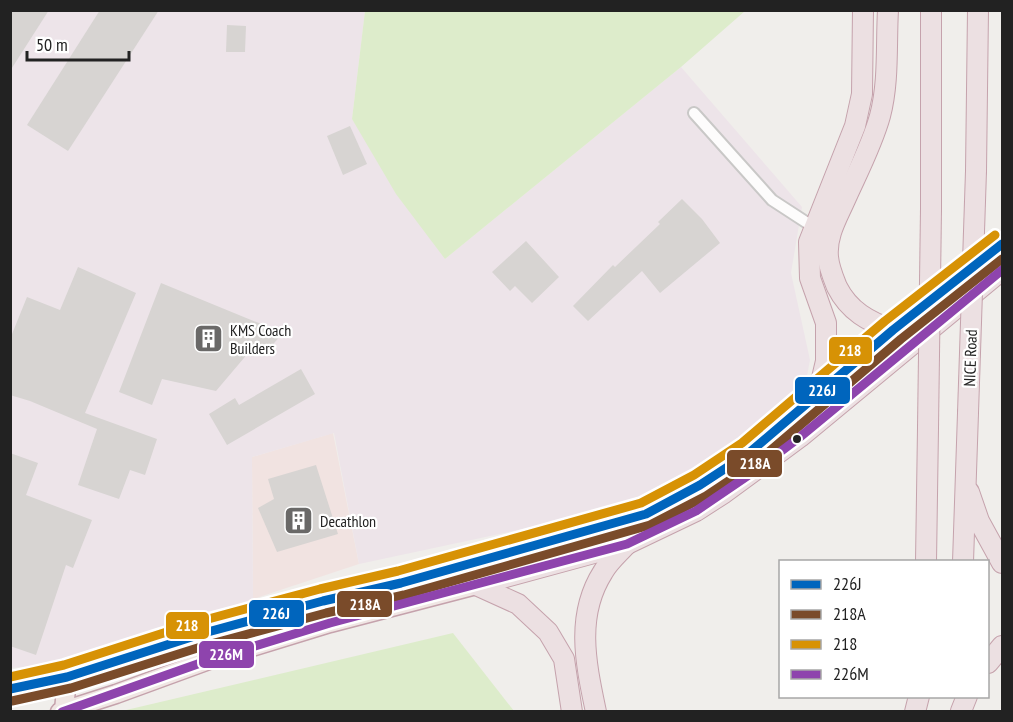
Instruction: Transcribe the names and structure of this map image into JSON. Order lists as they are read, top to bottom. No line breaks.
{"streets":{"highway":["NICE Road"]},"places":{"building":["KMS Coach Builders","Decathlon"]},"lines":["transit line 218","transit line 226J","transit line 218A","transit line 226M"],"legend":["226J","218A","218","226M"],"scale_bar":"50 m"}
